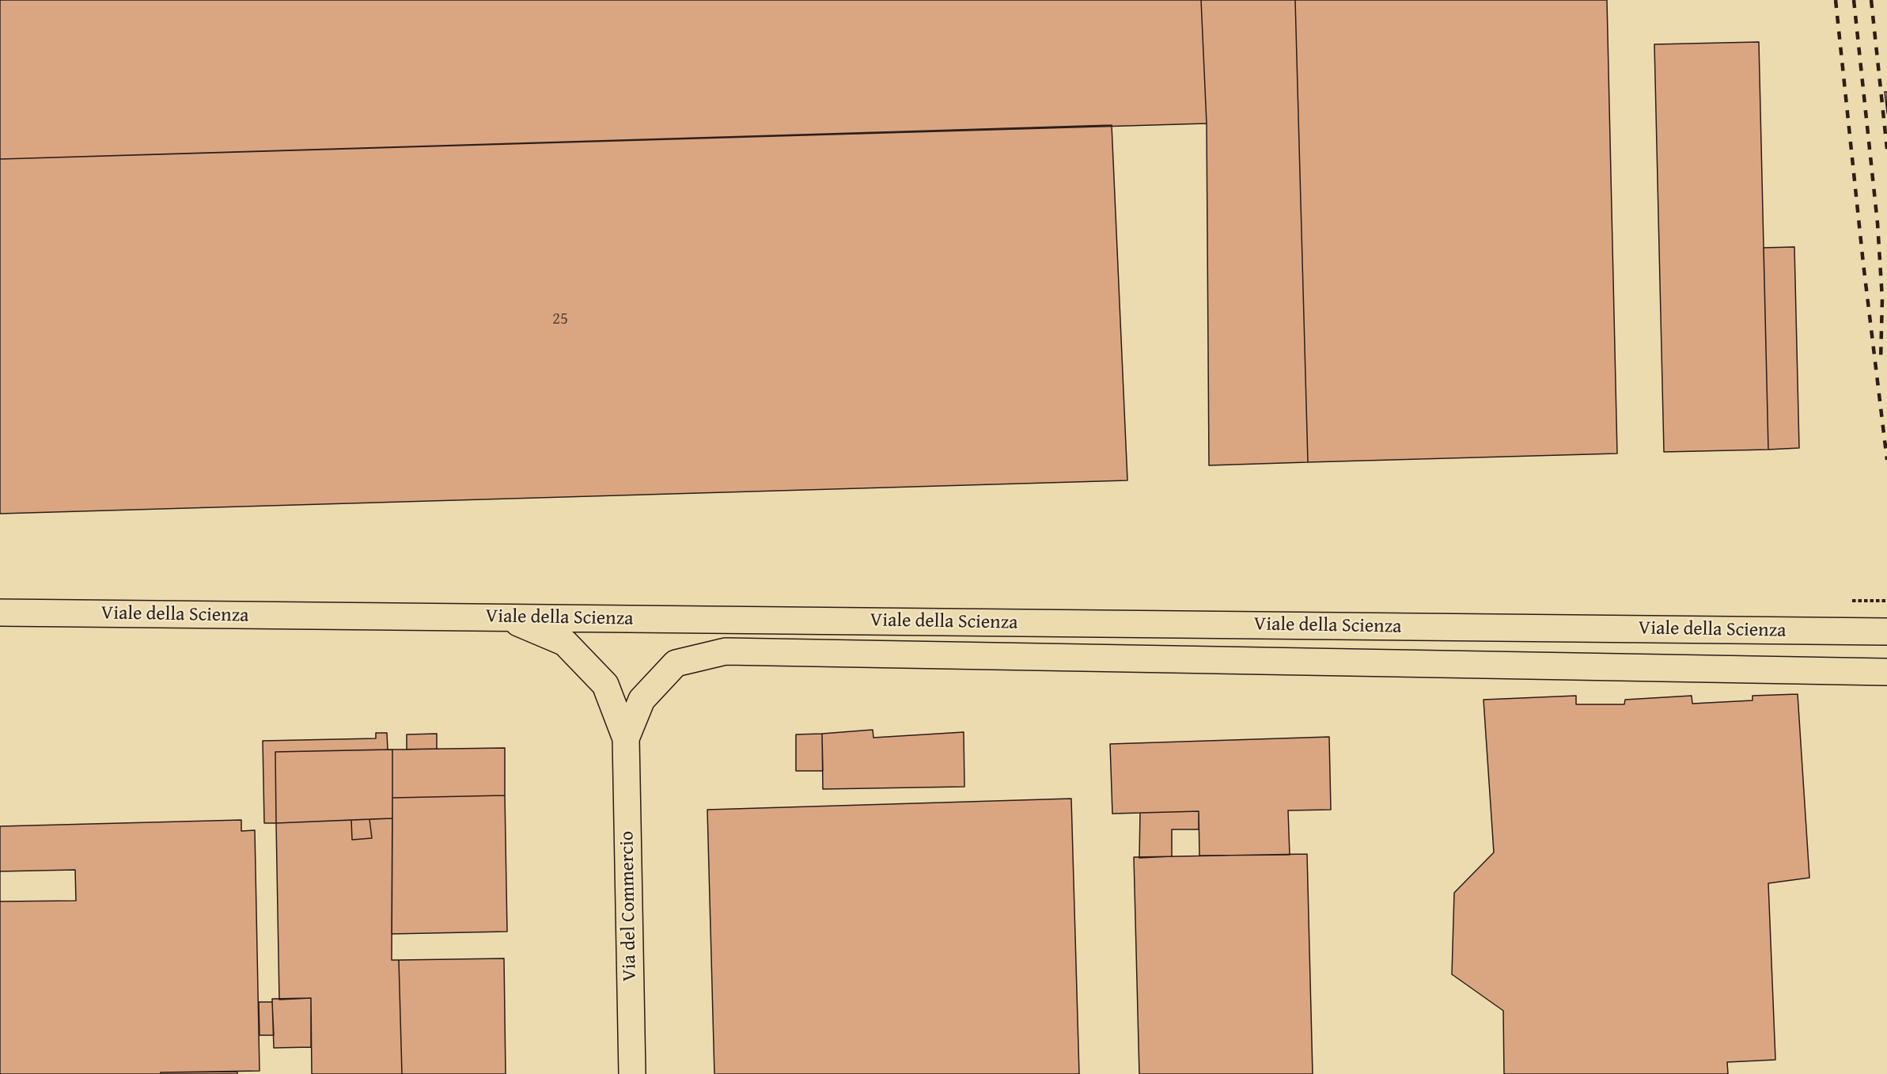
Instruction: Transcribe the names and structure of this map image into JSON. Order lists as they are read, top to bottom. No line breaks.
{"streets":{"main road":["Viale della Scienza","Via del Commercio"]},"crossings":[["Viale della Scienza","Via del Commercio"]],"house_numbers":["25"]}
